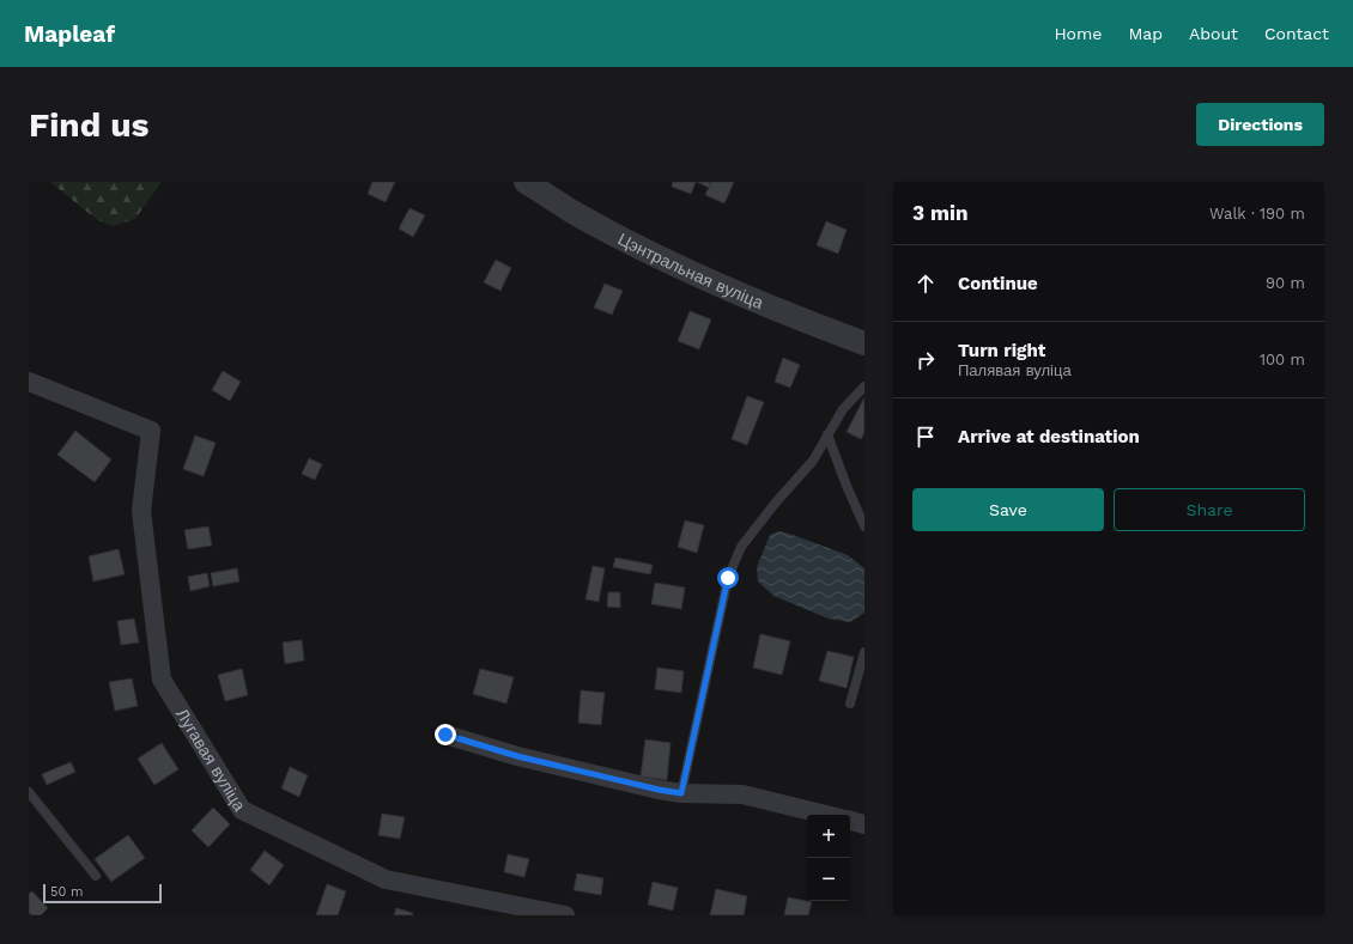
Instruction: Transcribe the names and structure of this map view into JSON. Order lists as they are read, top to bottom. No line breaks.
{"streets":{"street":["Цэнтральная вуліца","Лугавая вуліца"]},"scale_bar":"50 m","page":{"header":"Mapleaf","nav":["Home","Map","About","Contact"],"buttons":["Directions",["Save","Share"]],"title":"Find us","heading":["3 min","Walk · 190 m"],"list":[["Continue","90 m"],["Turn right","Палявая вуліца","100 m"],"Arrive at destination"],"map_buttons":["+","−"],"scale":"50 m"}}
